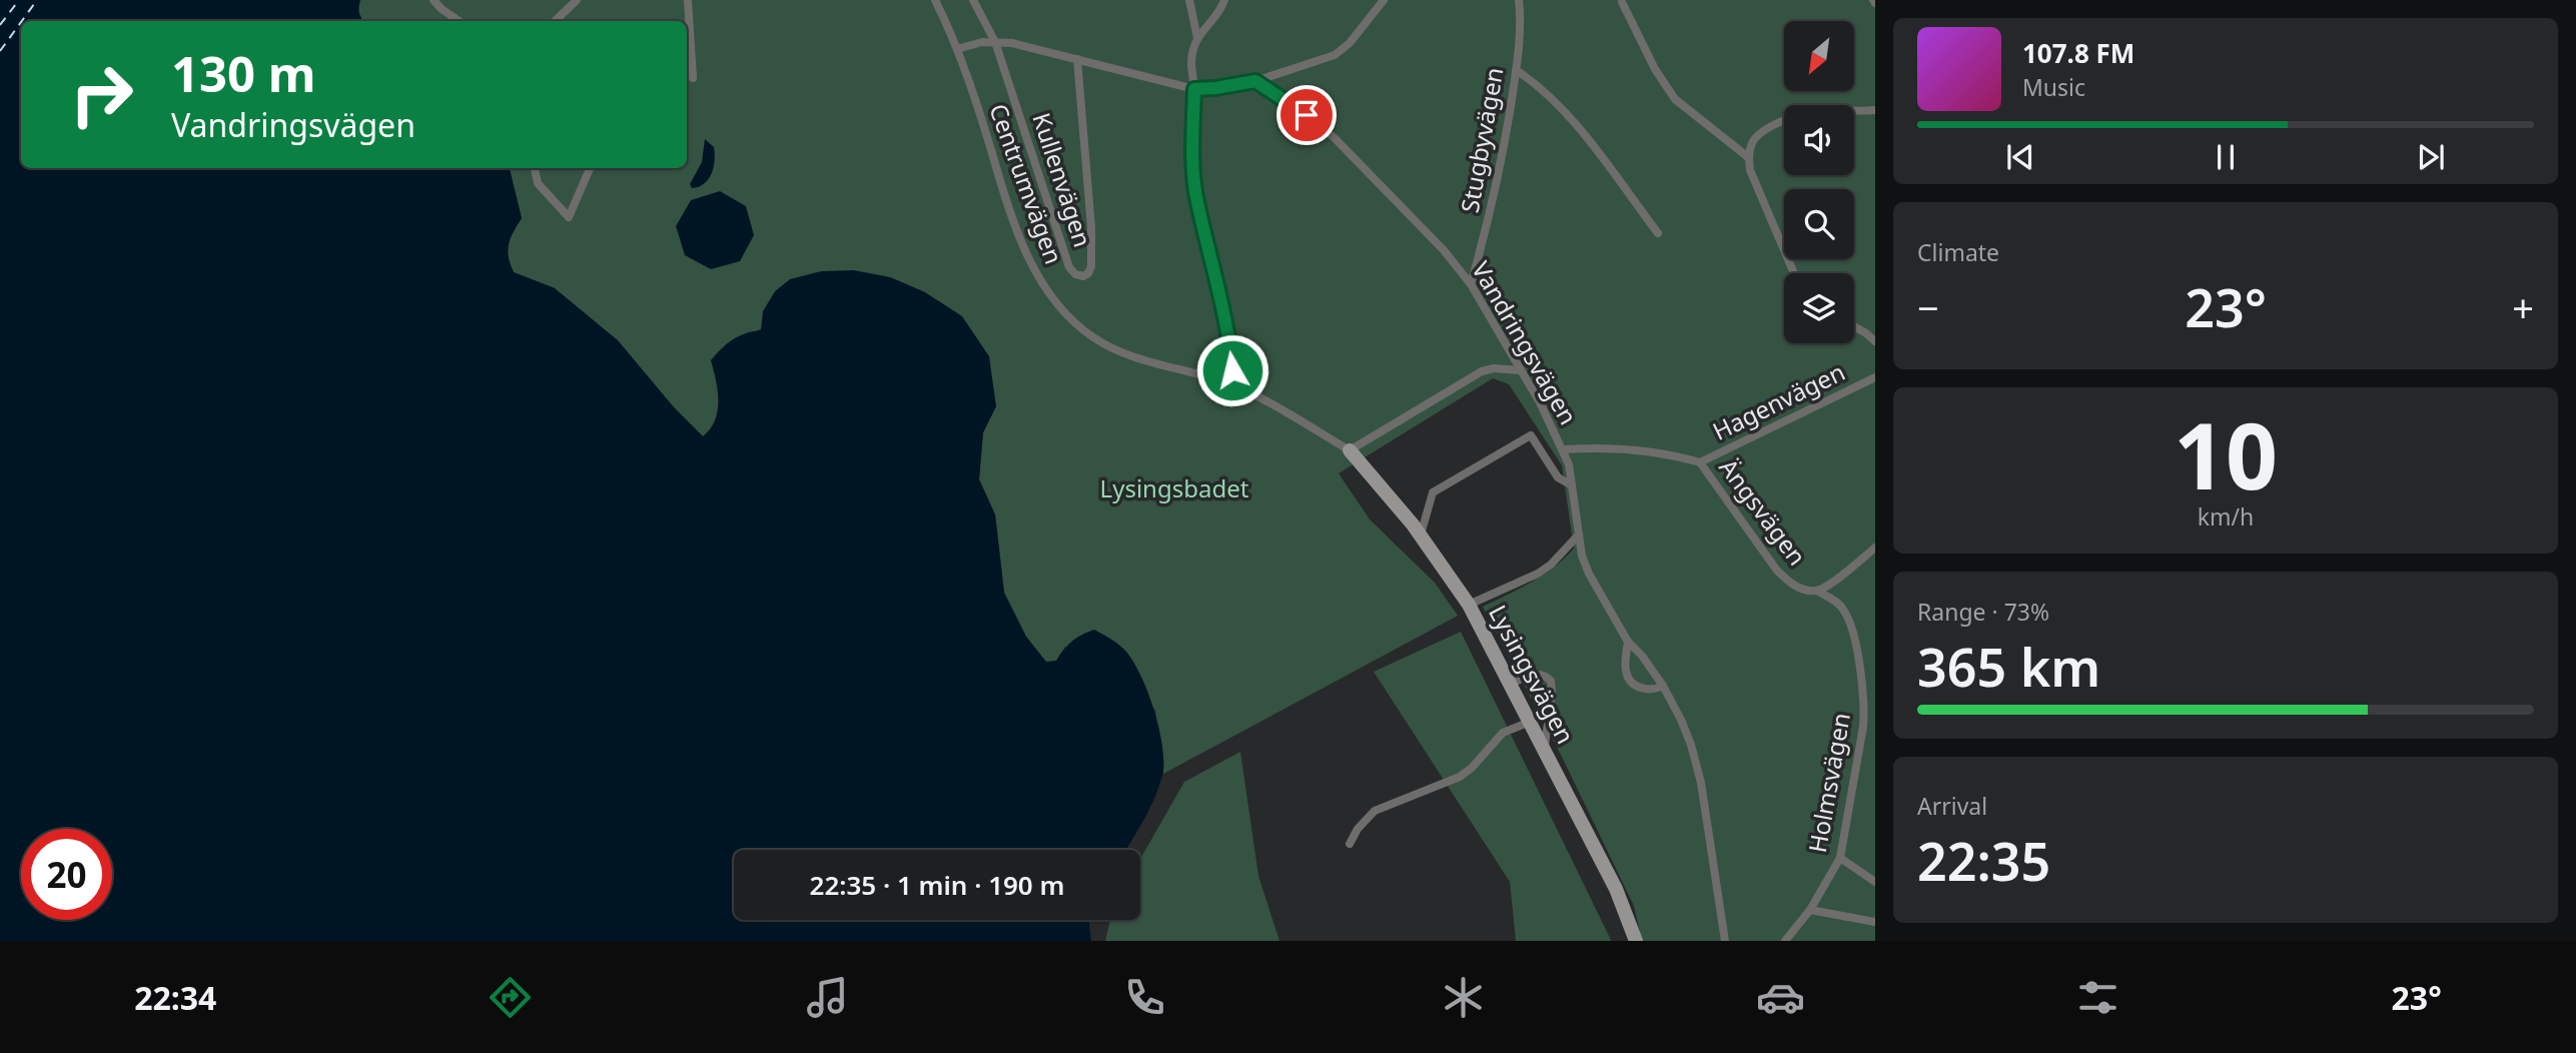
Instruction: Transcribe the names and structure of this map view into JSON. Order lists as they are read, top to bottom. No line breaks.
{"streets":{"street":["Lysingsvägen"],"lane":["Stugbyvägen","Kullenvägen","Centrumvägen","Vandringsvägen","Hagenvägen","Ängsvägen","Holmsvägen"]},"crossings":[["Stugbyvägen","Vandringsvägen"],["Centrumvägen","Lysingsvägen"],["Vandringsvägen","Ängsvägen"],["Vandringsvägen","Lysingsvägen"],["Hagenvägen","Ängsvägen"],["Ängsvägen","Holmsvägen"]],"parks":["Lysingsbadet"],"north":"bottom left","page":{"turn":["130 m","Vandringsvägen"],"song":["107.8 FM","Music"],"tile":["Climate",["10","km/h"],["Range · 73%","365 km"],["Arrival","22:35"]],"heat":["−","23°","+"],"limit":"20","trip":"22:35 · 1 min · 190 m","tabs":["22:34","23°"]}}
